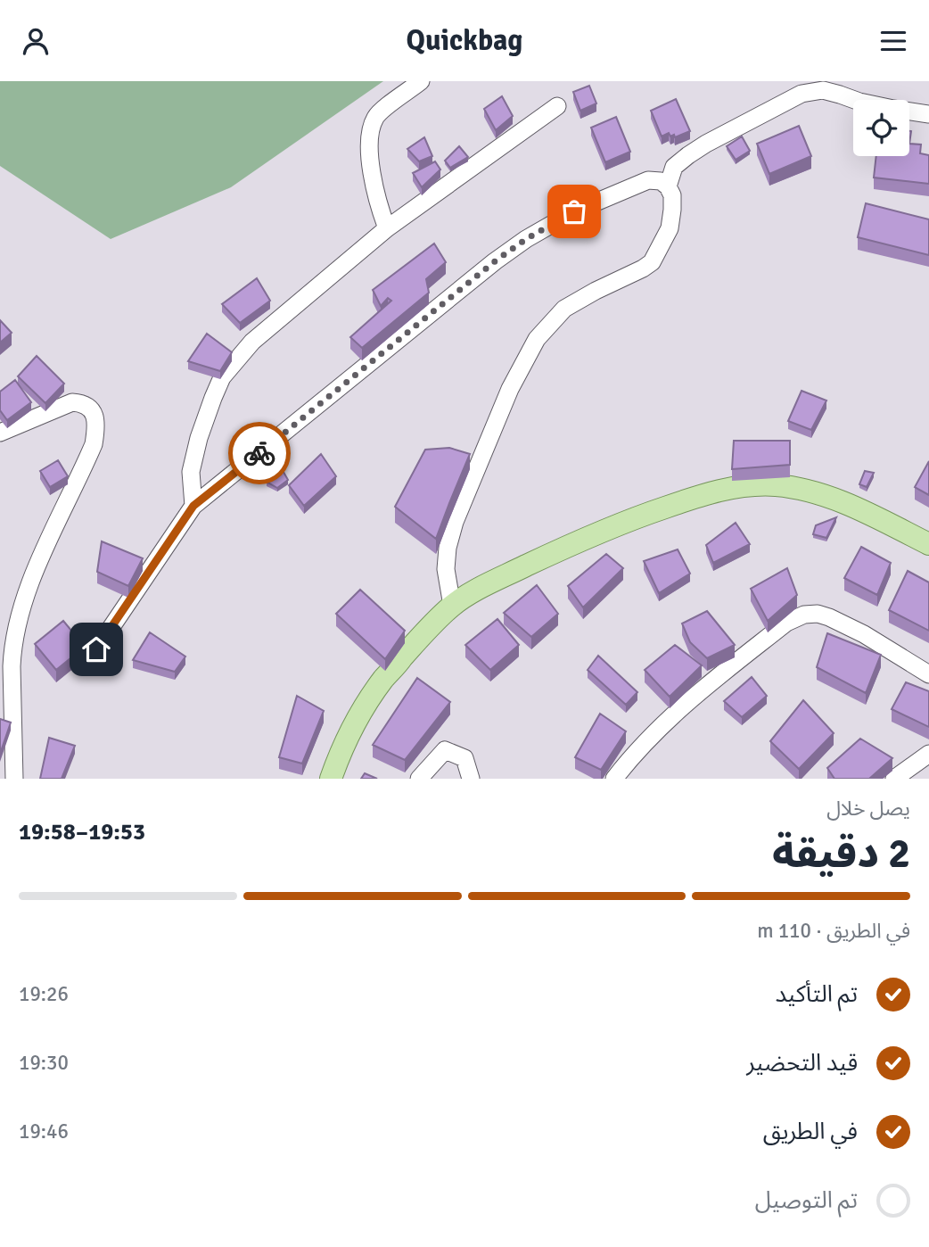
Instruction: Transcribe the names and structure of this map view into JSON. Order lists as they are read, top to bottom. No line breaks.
{"page":{"header":"Quickbag","heading":["2 دقيقة","يصل خلال","19:53–19:58"],"bar":"في الطريق · 110 m","list":[["تم التأكيد","19:26"],["قيد التحضير","19:30"],["في الطريق","19:46"],"تم التوصيل"]}}
